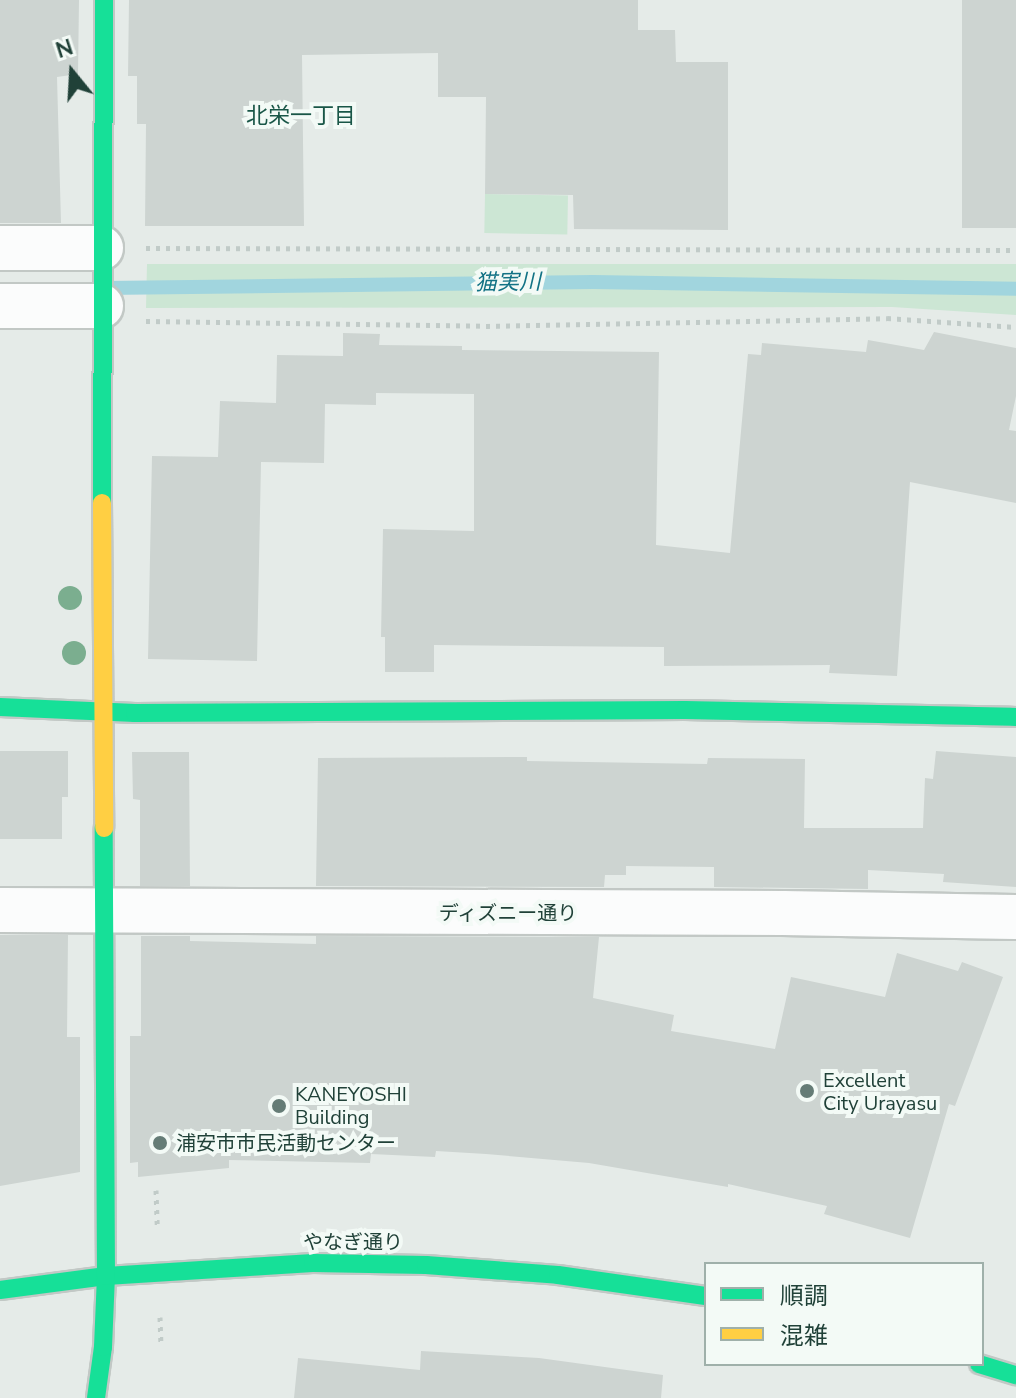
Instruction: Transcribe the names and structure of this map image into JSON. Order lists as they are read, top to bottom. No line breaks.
{"streets":{"street":["ディズニー通り","やなぎ通り"]},"districts":["北栄一丁目"],"water":["猫実川"],"places":["Excellent City Urayasu","KANEYOSHI Building","浦安市市民活動センター"],"legend":["順調","混雑"],"north":"top"}
